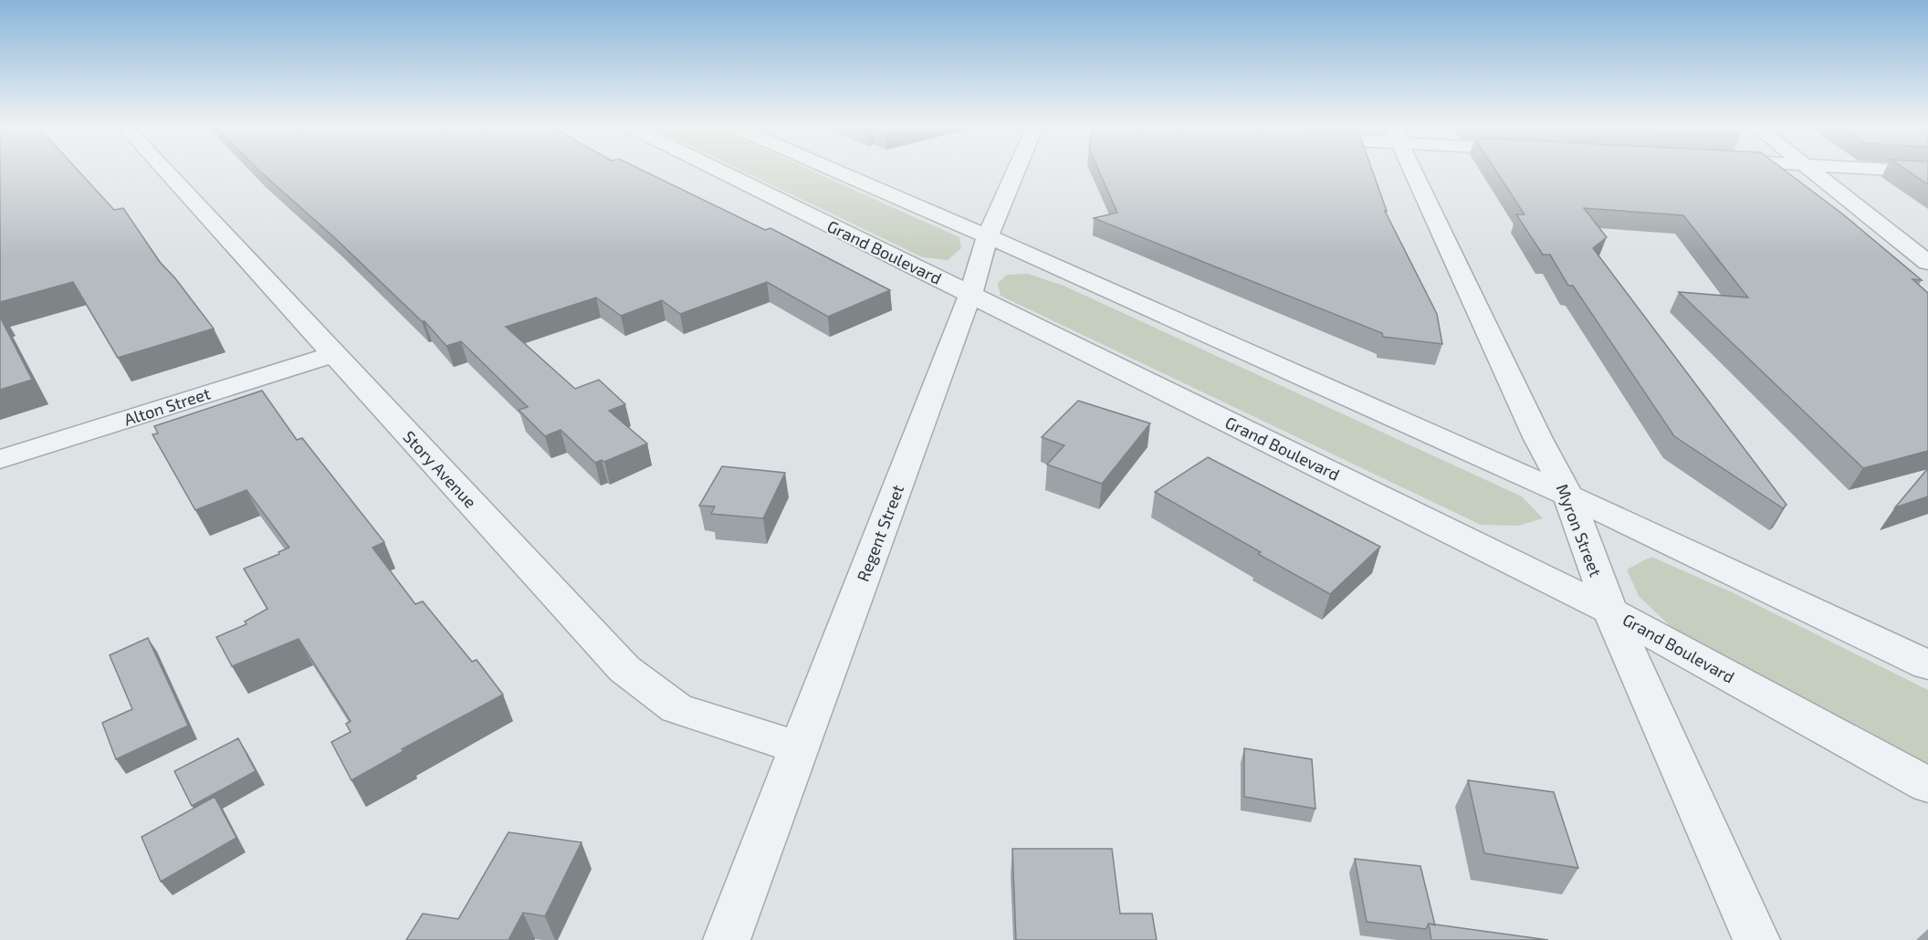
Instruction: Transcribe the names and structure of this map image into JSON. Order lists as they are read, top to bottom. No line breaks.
{"streets":{"street":["Grand Boulevard","Alton Street","Story Avenue","Myron Street","Regent Street"]},"crossings":[["Grand Boulevard","Myron Street"],["Grand Boulevard","Regent Street"],["Alton Street","Story Avenue"],["Story Avenue","Regent Street"]]}
